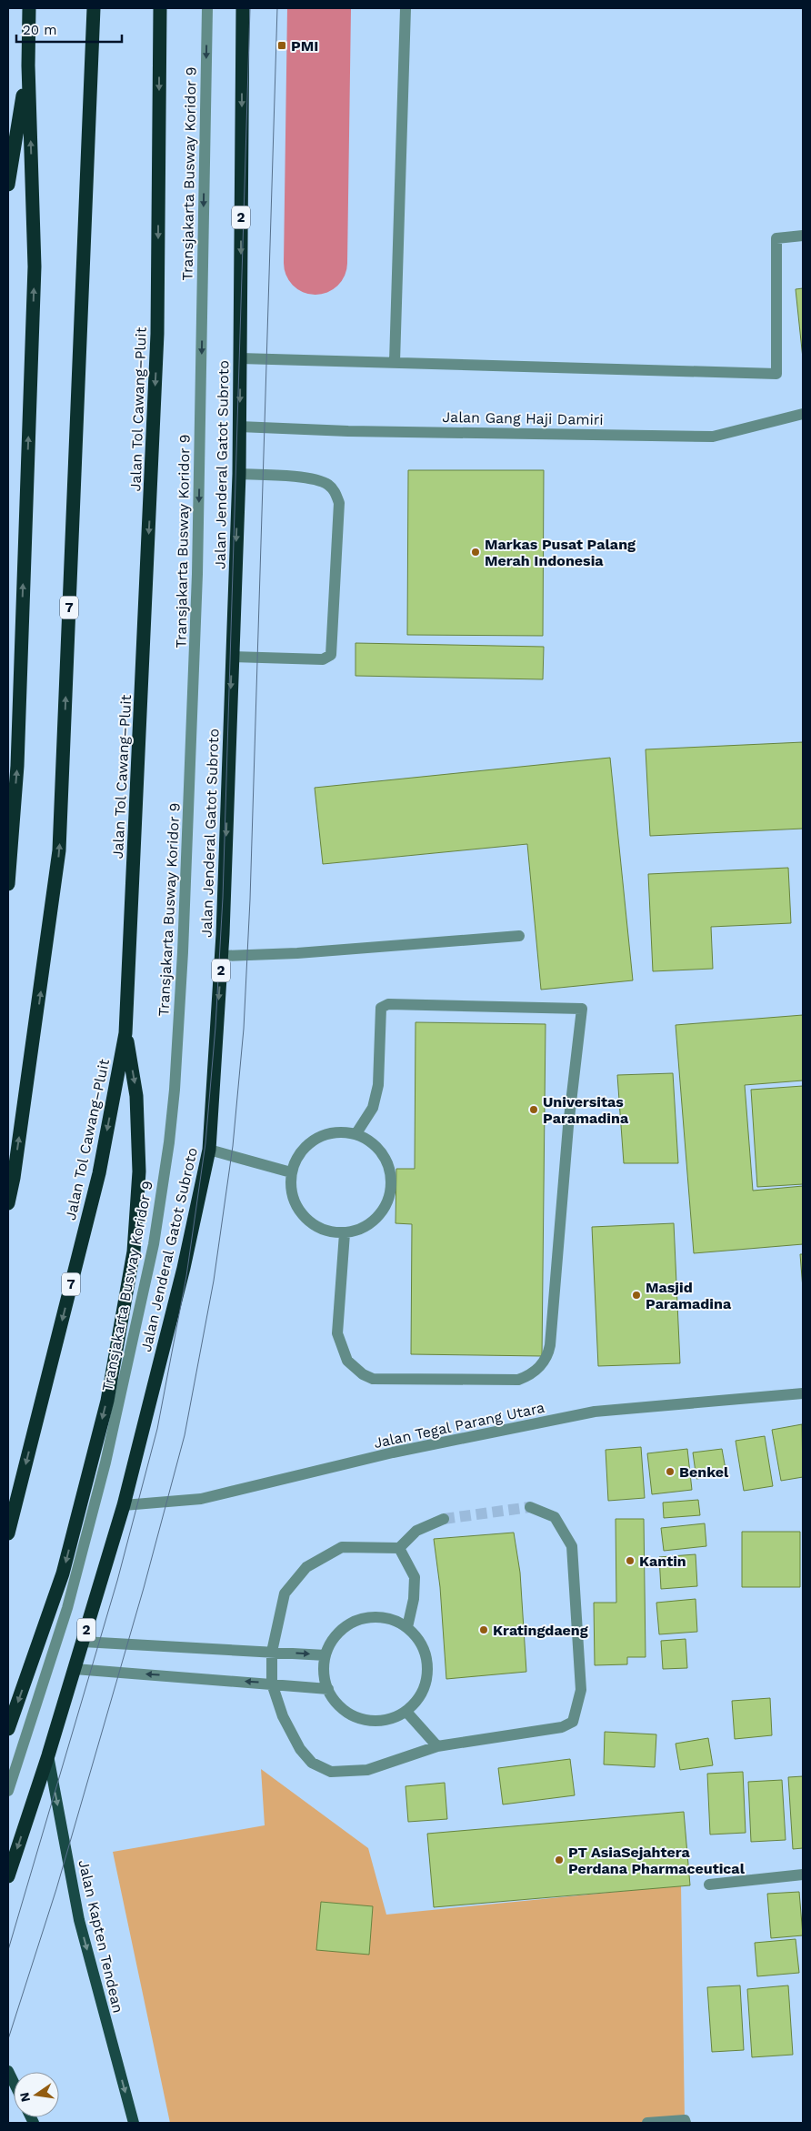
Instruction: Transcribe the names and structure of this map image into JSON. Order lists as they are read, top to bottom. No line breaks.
{"streets":{"highway":["2","Jalan Tol Cawang–Pluit","Jalan Jenderal Gatot Subroto","7"],"main road":["Jalan Kapten Tendean"],"street":["Transjakarta Busway Koridor 9","Jalan Gang Haji Damiri","Jalan Tegal Parang Utara"]},"crossings":[["Jalan Gang Haji Damiri","Jalan Jenderal Gatot Subroto"],["Jalan Jenderal Gatot Subroto","Jalan Tegal Parang Utara"],["Jalan Jenderal Gatot Subroto","Jalan Kapten Tendean"]],"one_way":["Transjakarta Busway Koridor 9","Jalan Jenderal Gatot Subroto","Jalan Kapten Tendean"],"places":{"transit":["PMI"],"other":["Markas Pusat Palang Merah Indonesia","Universitas Paramadina","Masjid Paramadina","Benkel","Kantin","Kratingdaeng","PT AsiaSejahtera Perdana Pharmaceutical"]},"scale_bar":"20 m","north":"left"}
